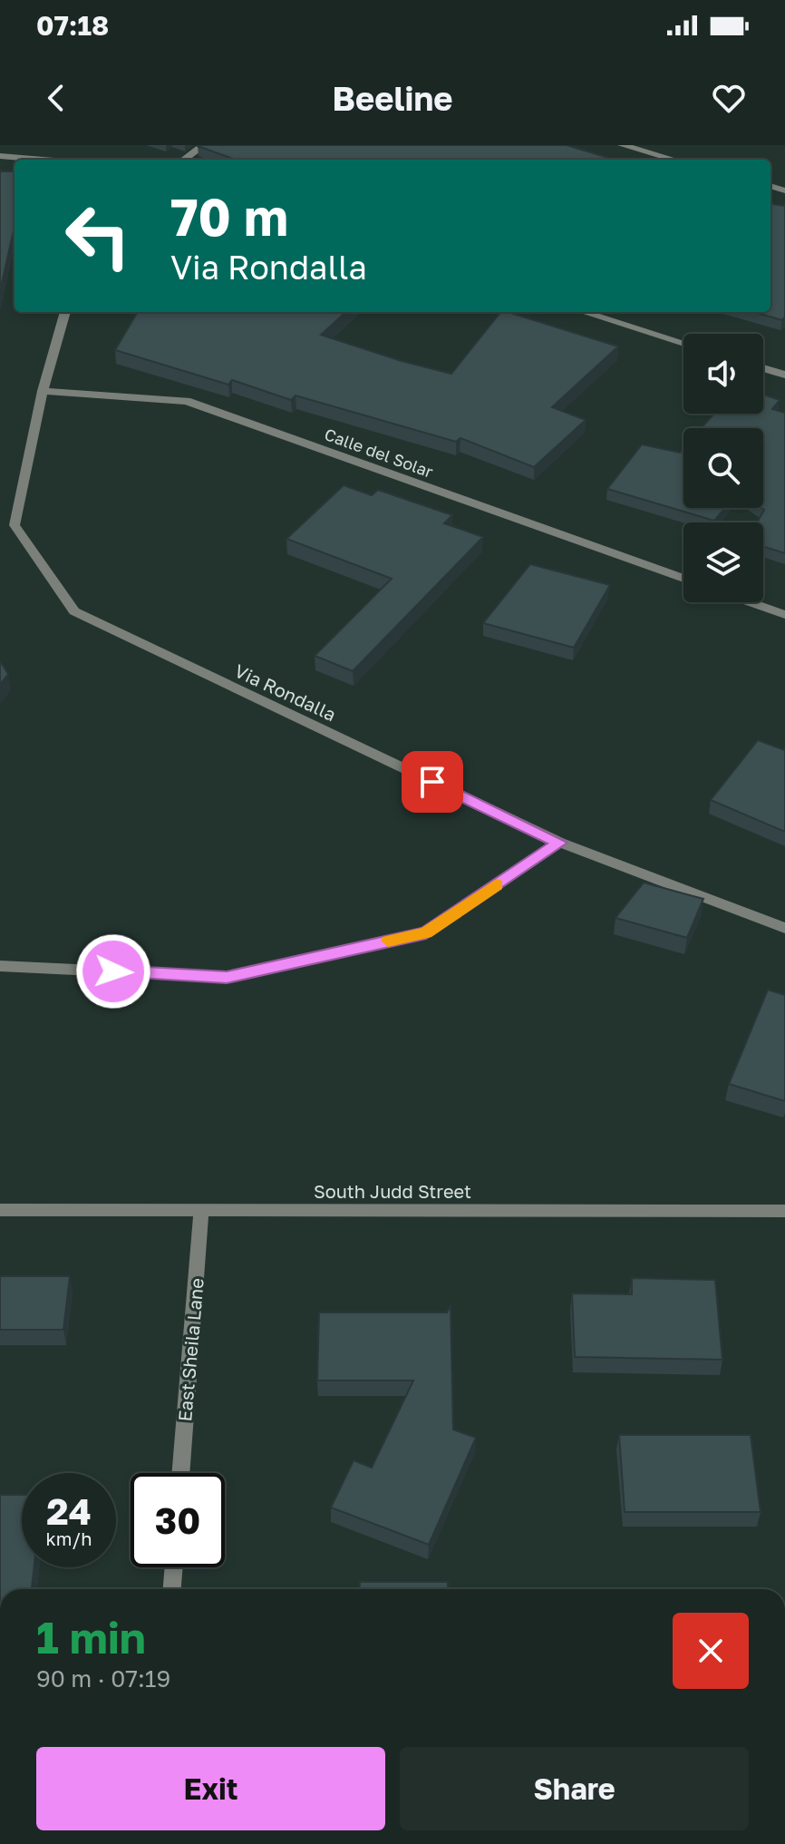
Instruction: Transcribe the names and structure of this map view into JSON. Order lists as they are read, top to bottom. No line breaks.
{"streets":{"street":["Calle del Solar","Via Rondalla","South Judd Street","East Sheila Lane"]},"crossings":[["Calle del Solar","Via Rondalla"],["South Judd Street","East Sheila Lane"]],"page":{"status":"07:18","header":"Beeline","turn":["70 m","Via Rondalla"],"speed":"24 km/h","limit":"30","heading":["1 min","90 m · 07:19"],"buttons":["Exit","Share"]}}
